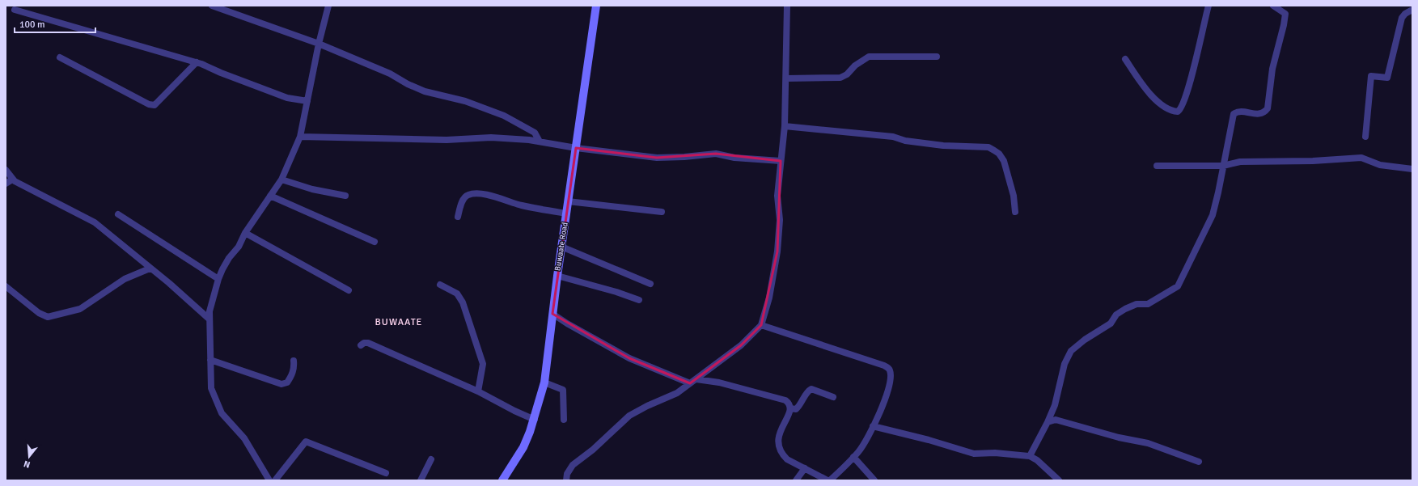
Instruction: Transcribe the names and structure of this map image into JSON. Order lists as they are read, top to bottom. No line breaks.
{"streets":{"street":["Buwaate Road"]},"districts":["BUWAATE"],"scale_bar":"100 m","north":"bottom"}
